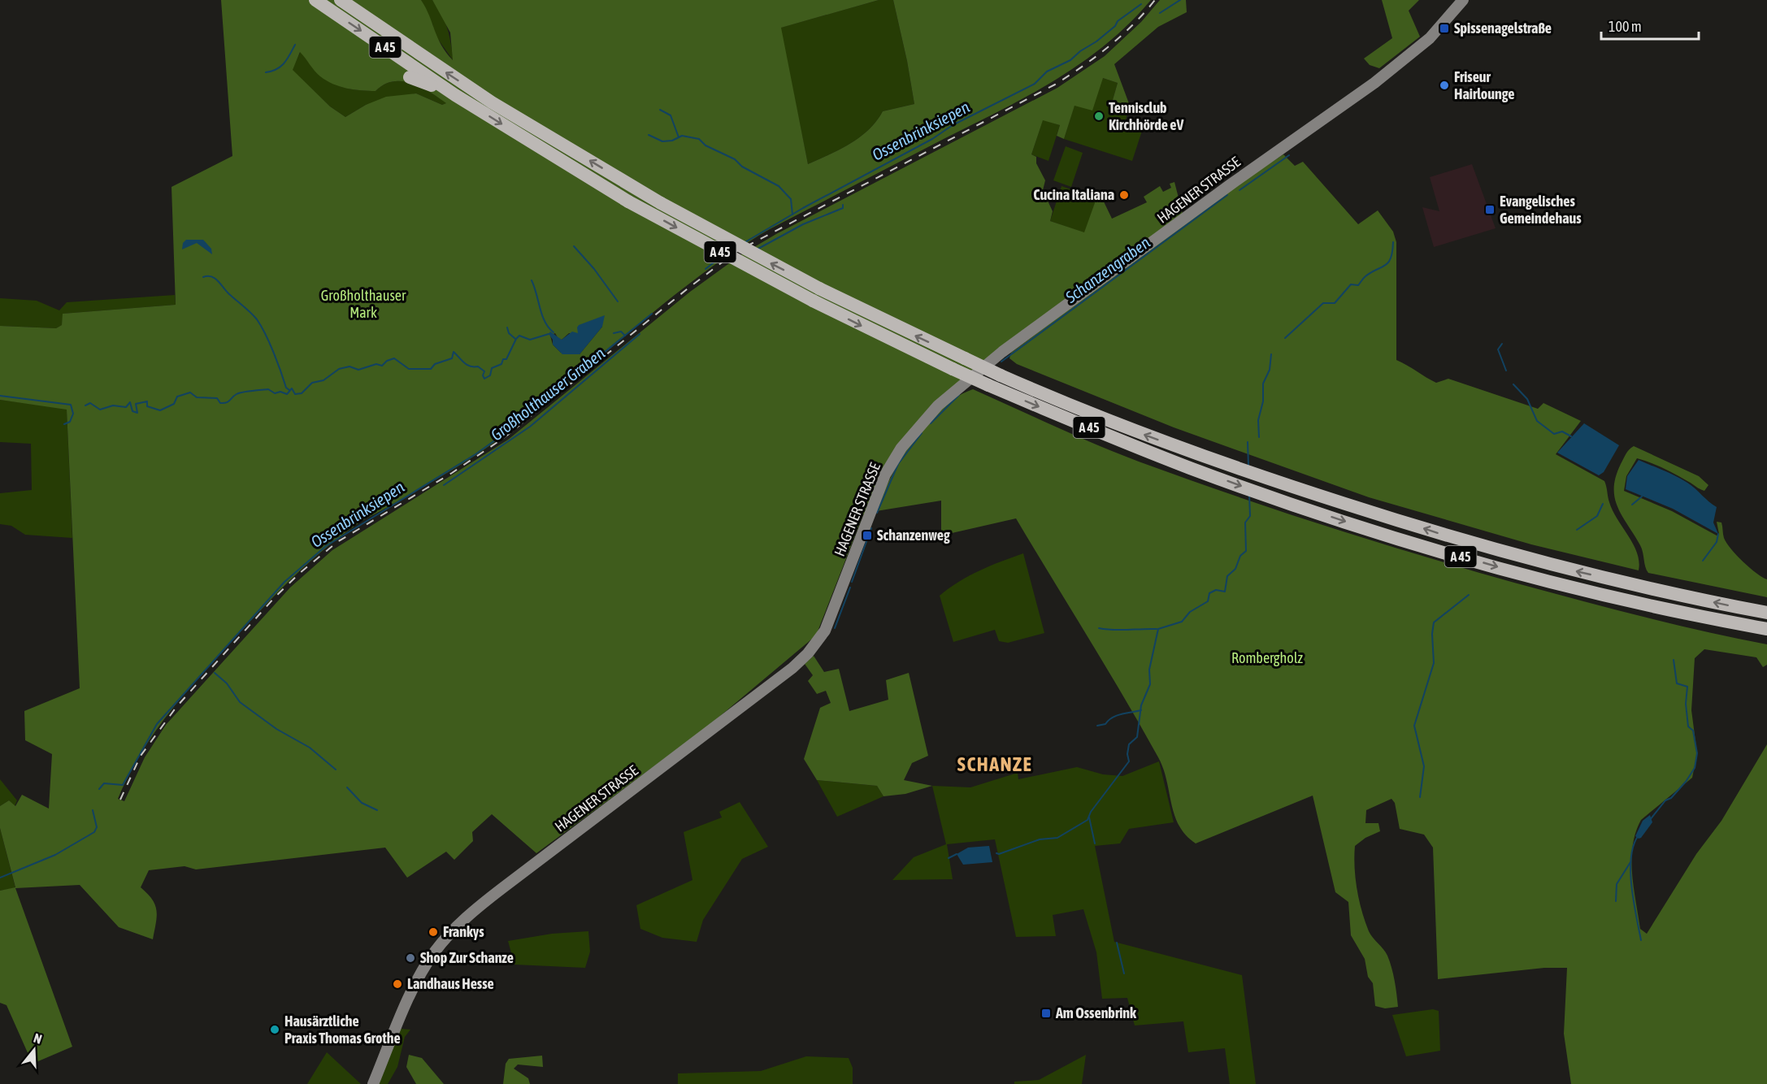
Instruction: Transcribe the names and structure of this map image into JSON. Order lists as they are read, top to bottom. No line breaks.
{"streets":{"highway":["A 45"],"main road":["HAGENER STRASSE"]},"districts":["SCHANZE"],"water":["Ossenbrinksiepen","Schanzengraben","Großholthauser Graben"],"parks":["Großholthauser Mark","Rombergholz"],"places":{"transit":["Spissenagelstraße","Evangelisches Gemeindehaus","Schanzenweg","Am Ossenbrink"],"other":["Friseur Hairlounge","Tennisclub Kirchhörde eV","Cucina Italiana","Frankys","Shop Zur Schanze","Landhaus Hesse","Hausärztliche Praxis Thomas Grothe"]},"scale_bar":"100 m","north":"top"}
